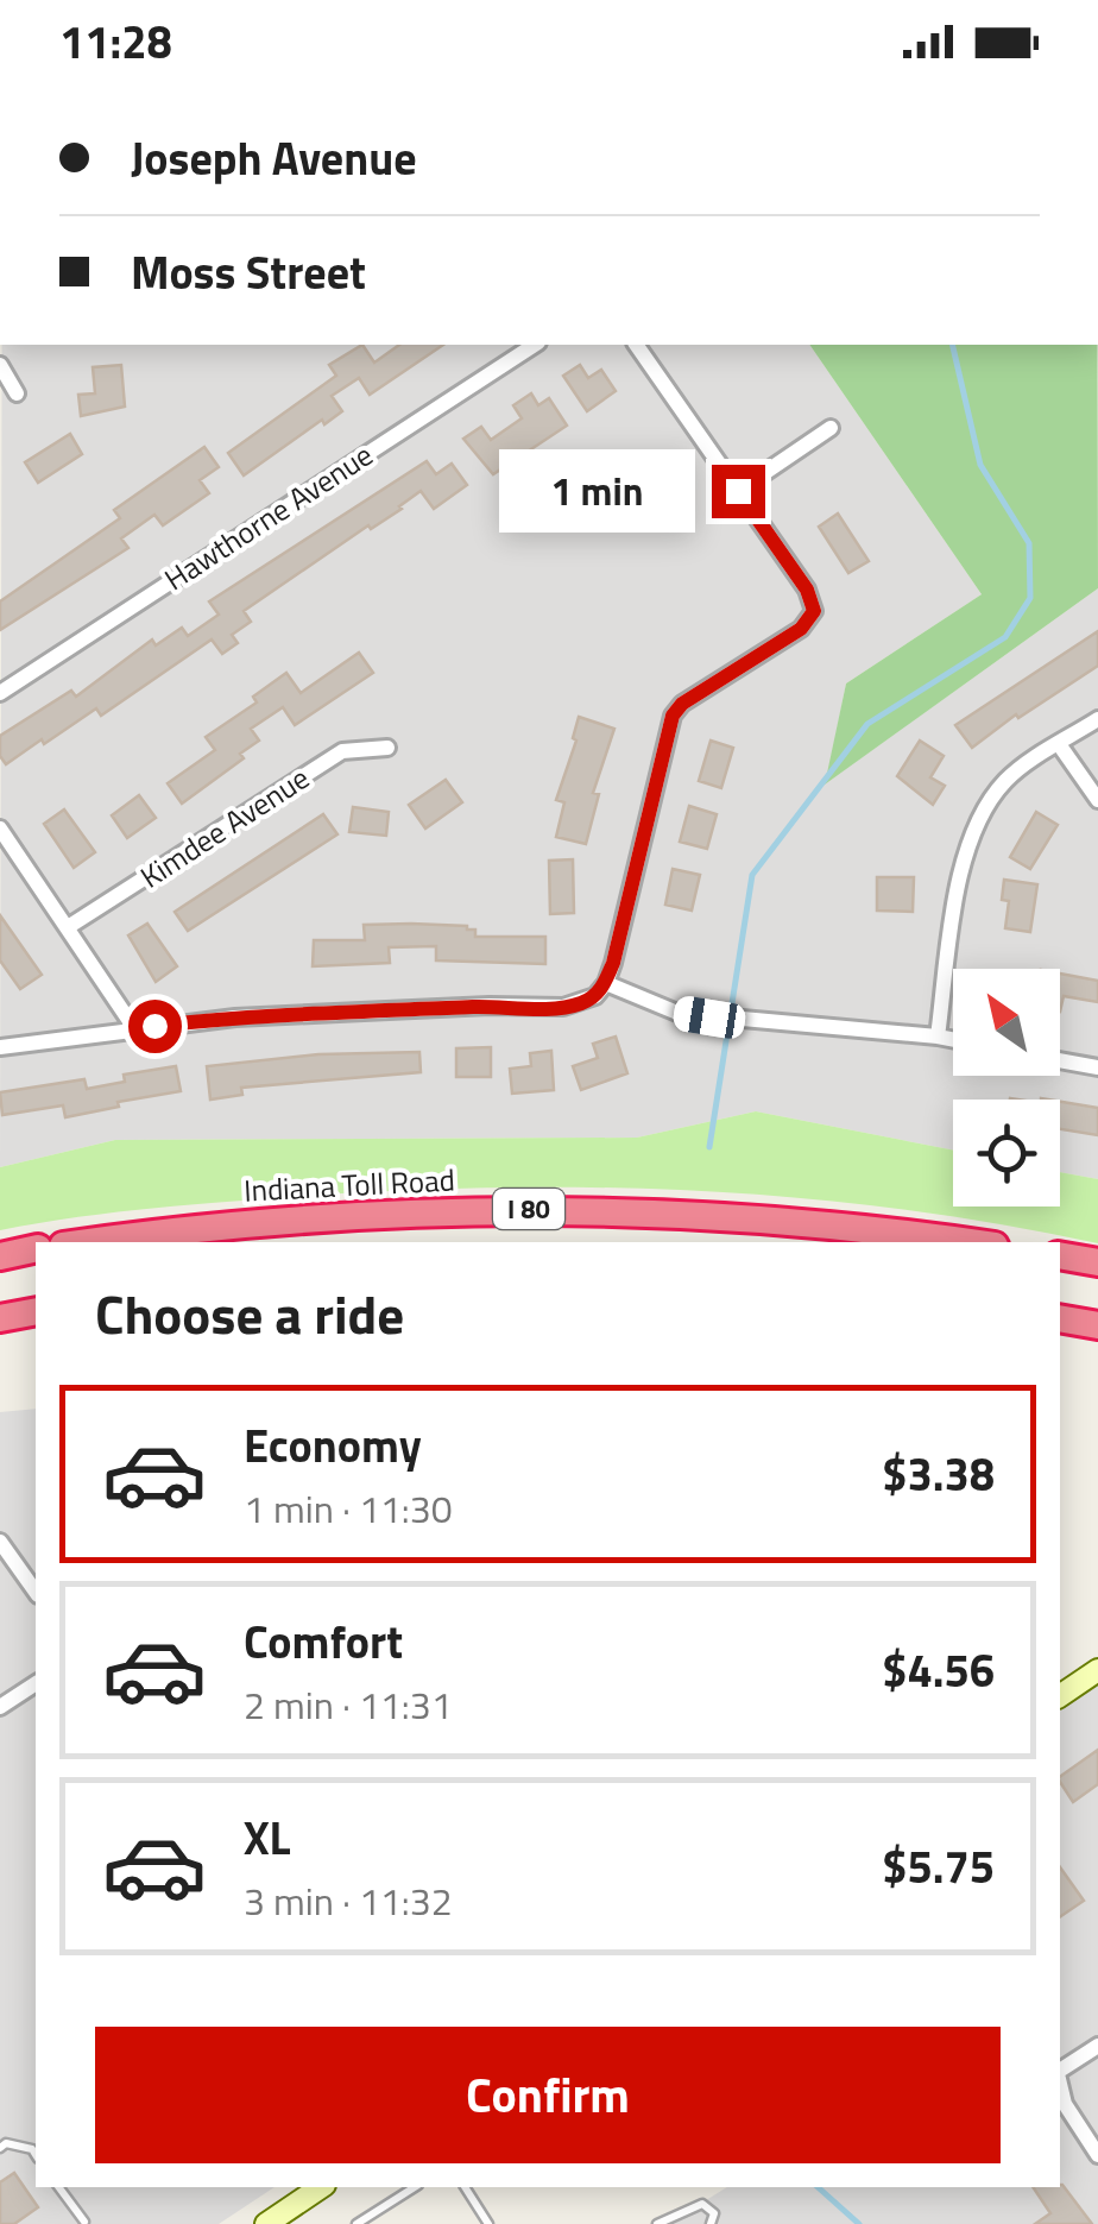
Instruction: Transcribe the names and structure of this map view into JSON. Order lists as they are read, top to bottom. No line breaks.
{"streets":{"highway":["Indiana Toll Road","I 80"],"street":["Hawthorne Avenue","Kimdee Avenue"]},"north":"top left","page":{"status":"11:28","banner":["Joseph Avenue","Moss Street"],"bubble":"1 min","heading":"Choose a ride","list":[{"name":"Economy","note":"1 min · 11:30","value":"$3.38"},{"name":"Comfort","note":"2 min · 11:31","value":"$4.56"},{"name":"XL","note":"3 min · 11:32","value":"$5.75"}],"buttons":"Confirm"}}
